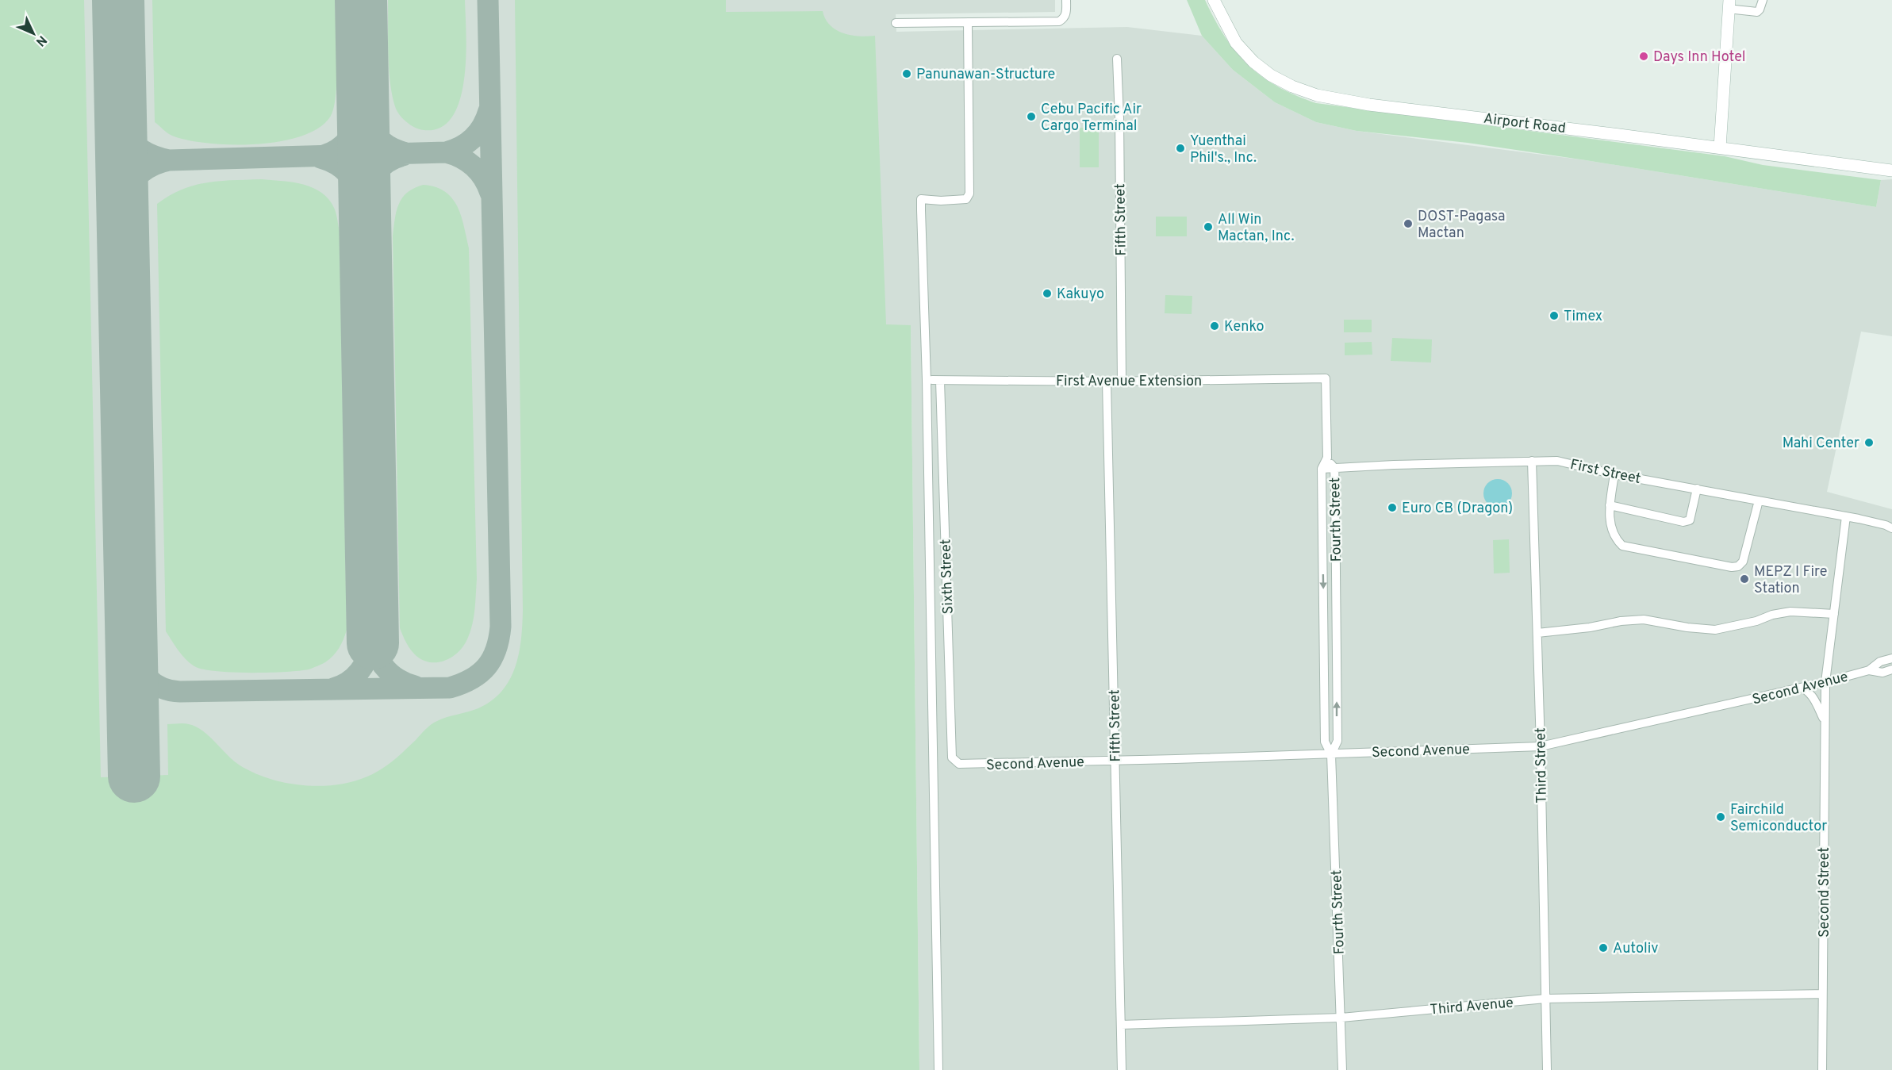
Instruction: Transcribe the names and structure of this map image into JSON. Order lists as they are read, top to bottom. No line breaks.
{"streets":{"street":["Airport Road","Fifth Street","First Avenue Extension","First Street","Fourth Street","Sixth Street","Second Avenue","Third Street","Second Street","Third Avenue"]},"crossings":[["Fifth Street","First Avenue Extension"],["Fifth Street","Second Avenue"],["Fifth Street","Third Avenue"],["First Avenue Extension","Fourth Street"],["First Avenue Extension","Sixth Street"],["First Street","Fourth Street"],["First Street","Third Street"],["First Street","Second Street"],["Fourth Street","Second Avenue"],["Fourth Street","Third Avenue"],["Sixth Street","Second Avenue"],["Second Avenue","Third Street"],["Second Avenue","Second Street"],["Third Street","Third Avenue"],["Second Street","Third Avenue"]],"places":["Days Inn Hotel","Panunawan-Structure","Cebu Pacific Air Cargo Terminal","Yuenthai Phil's., Inc.","DOST-Pagasa Mactan","All Win Mactan, Inc.","Kakuyo","Timex","Kenko","Mahi Center","Euro CB (Dragon)","MEPZ I Fire Station","Fairchild Semiconductor","Autoliv"],"north":"bottom right"}
